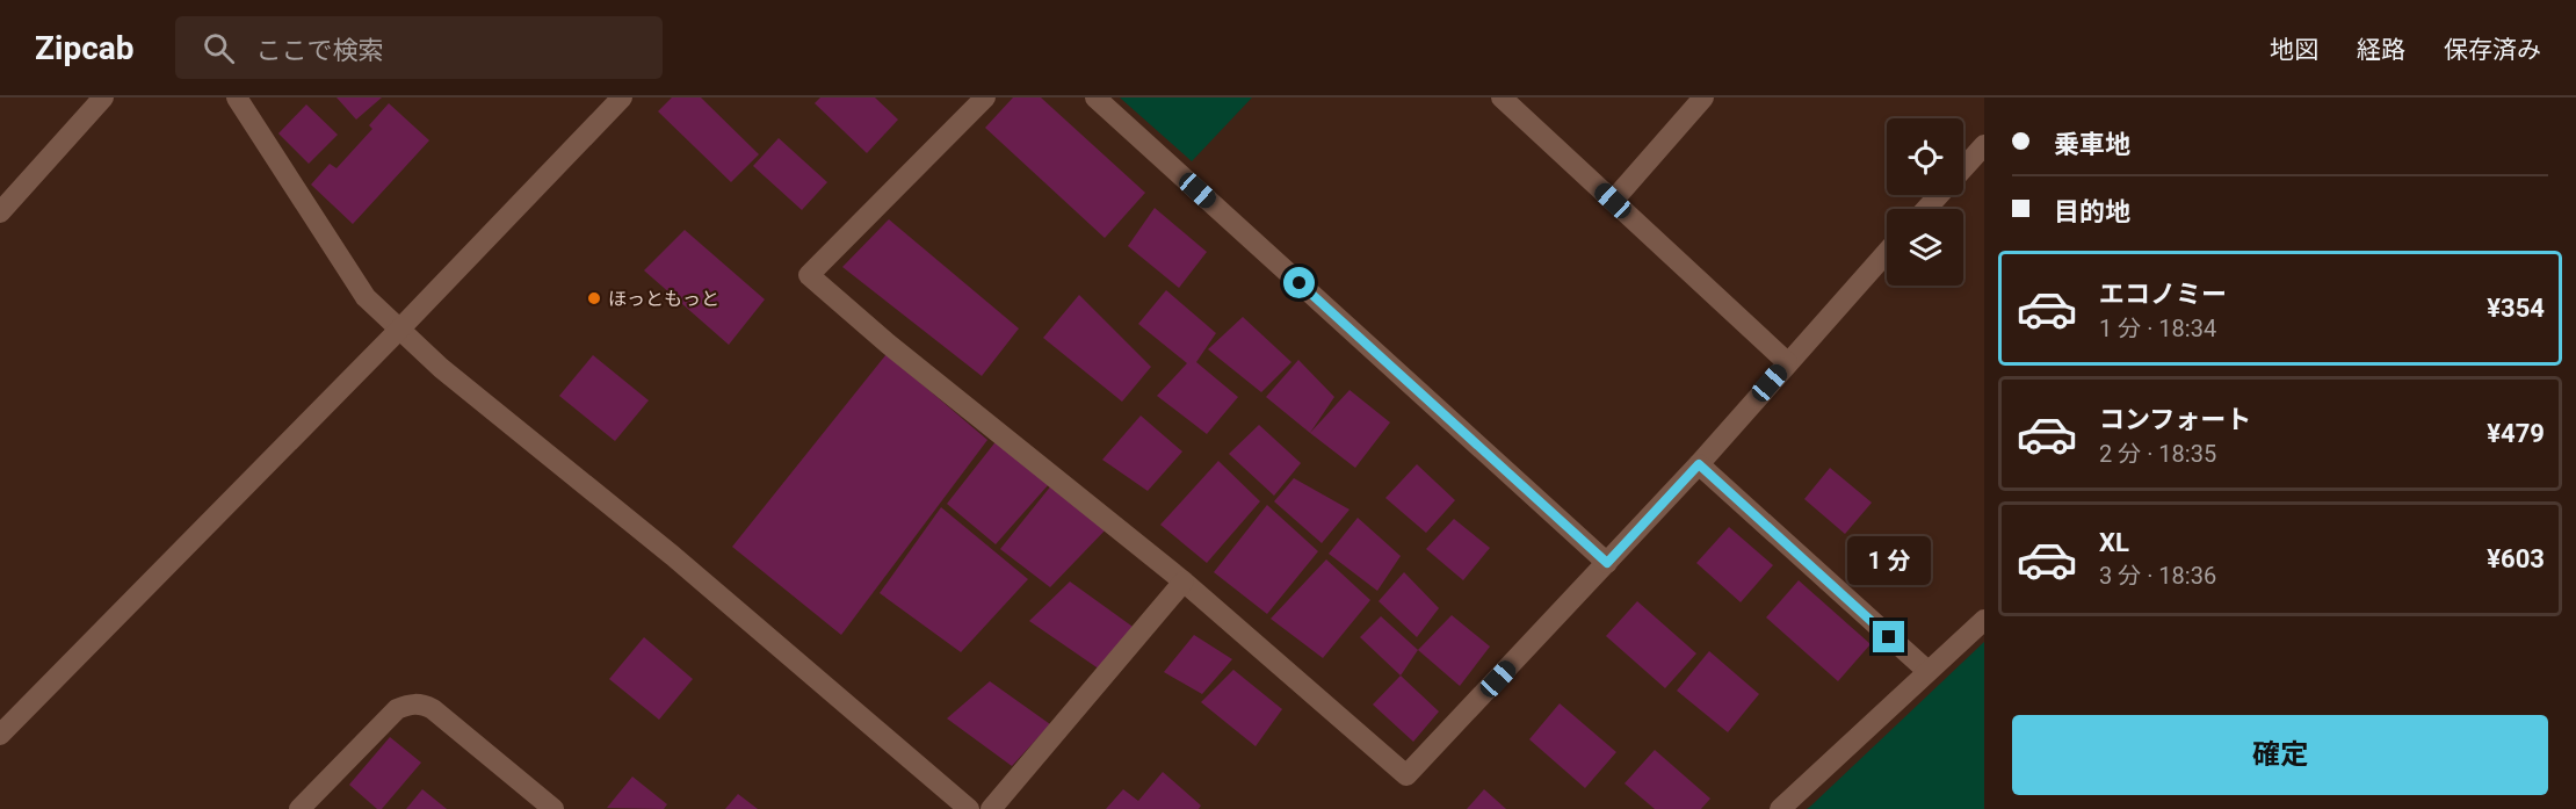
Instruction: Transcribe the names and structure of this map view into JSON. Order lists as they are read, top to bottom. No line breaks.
{"places":["ほっともっと"],"page":{"header":"Zipcab","search":"ここで検索","nav":["地図","経路","保存済み"],"banner":["乗車地","目的地"],"list":[{"name":"エコノミー","note":"1 分 · 18:34","value":"¥354"},{"name":"コンフォート","note":"2 分 · 18:35","value":"¥479"},{"name":"XL","note":"3 分 · 18:36","value":"¥603"}],"bubble":"1 分","buttons":"確定"}}
